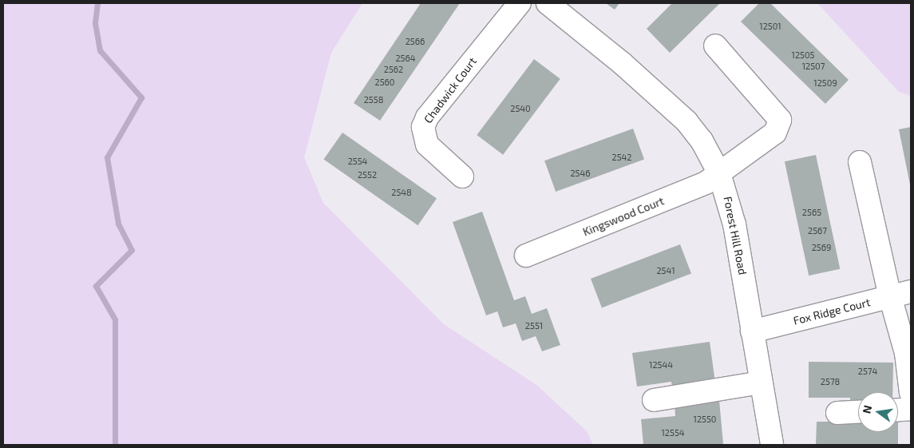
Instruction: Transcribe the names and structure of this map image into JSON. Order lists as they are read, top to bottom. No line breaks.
{"streets":{"street":["Chadwick Court","Kingswood Court","Forest Hill Road","Fox Ridge Court"]},"crossings":[["Kingswood Court","Forest Hill Road"],["Forest Hill Road","Fox Ridge Court"]],"house_numbers":["12501","2566","12505","2564","12507","2562","2560","12509","2558","2540","2542","2554","2546","2552","2548","2565","2567","2569","2541","2551","12544","2574","2578","12550","12554"],"north":"left"}
